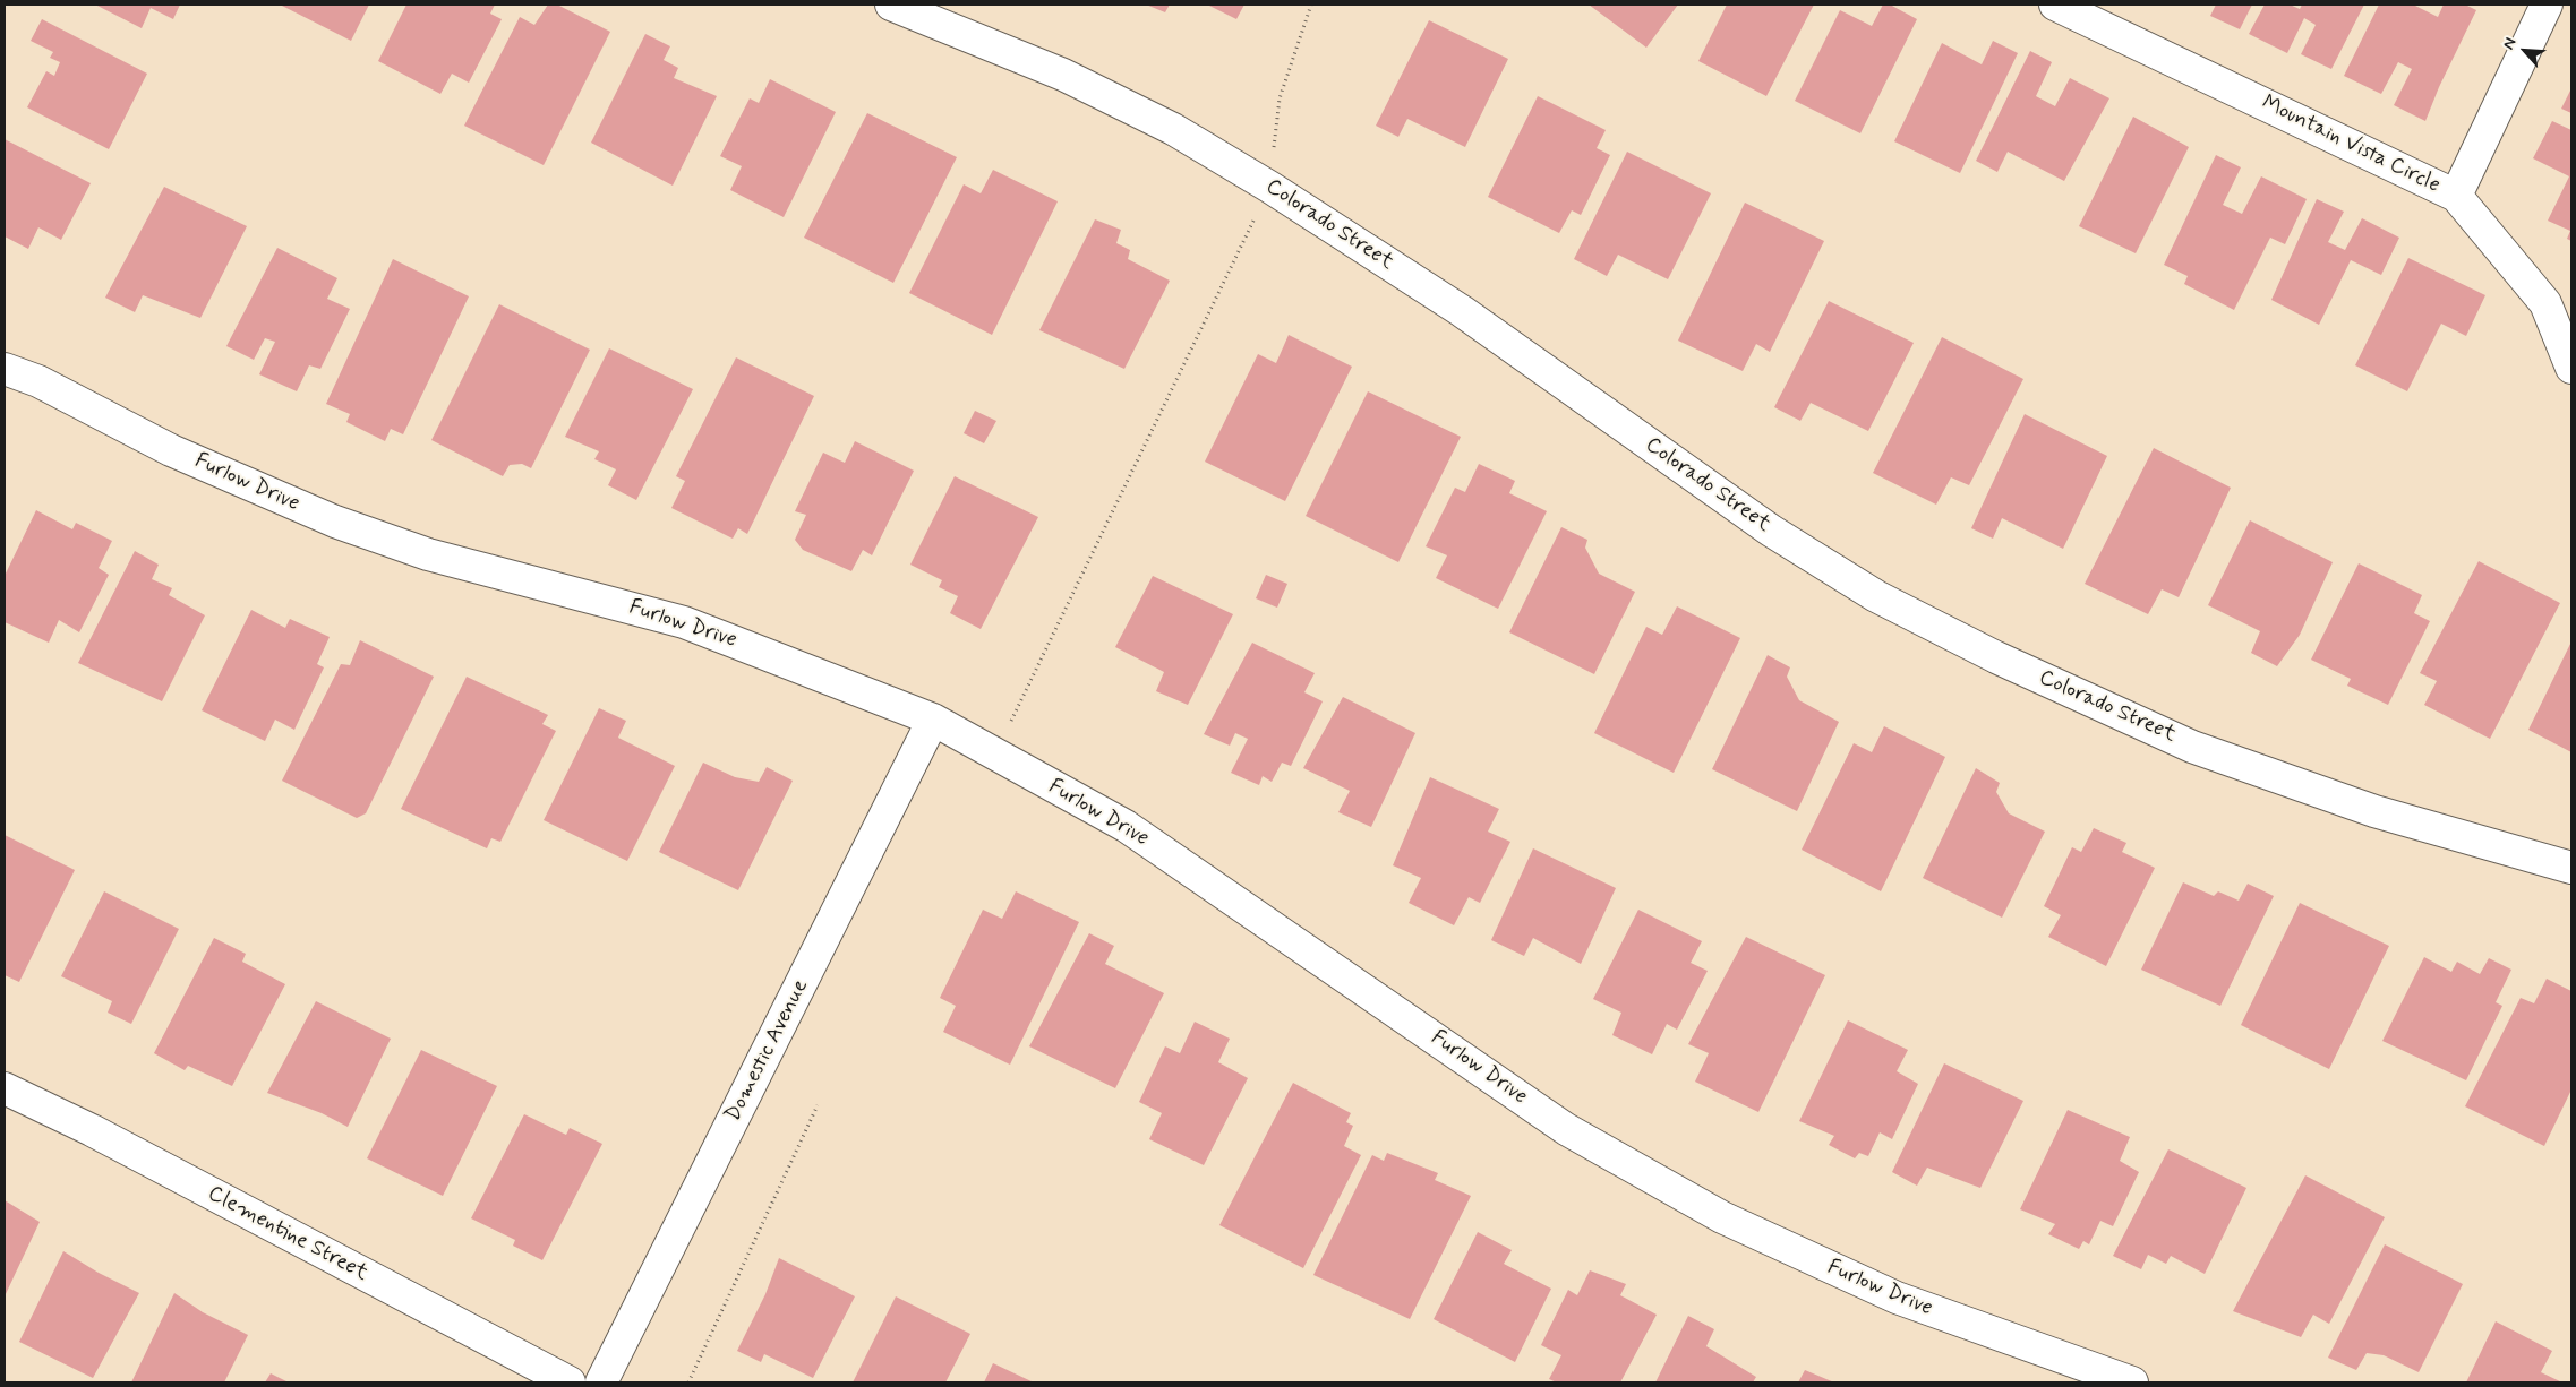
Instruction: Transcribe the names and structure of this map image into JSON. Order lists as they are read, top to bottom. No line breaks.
{"streets":{"street":["Mountain Vista Circle","Colorado Street","Furlow Drive","Domestic Avenue","Clementine Street"]},"crossings":[["Furlow Drive","Domestic Avenue"]],"north":"top left"}
